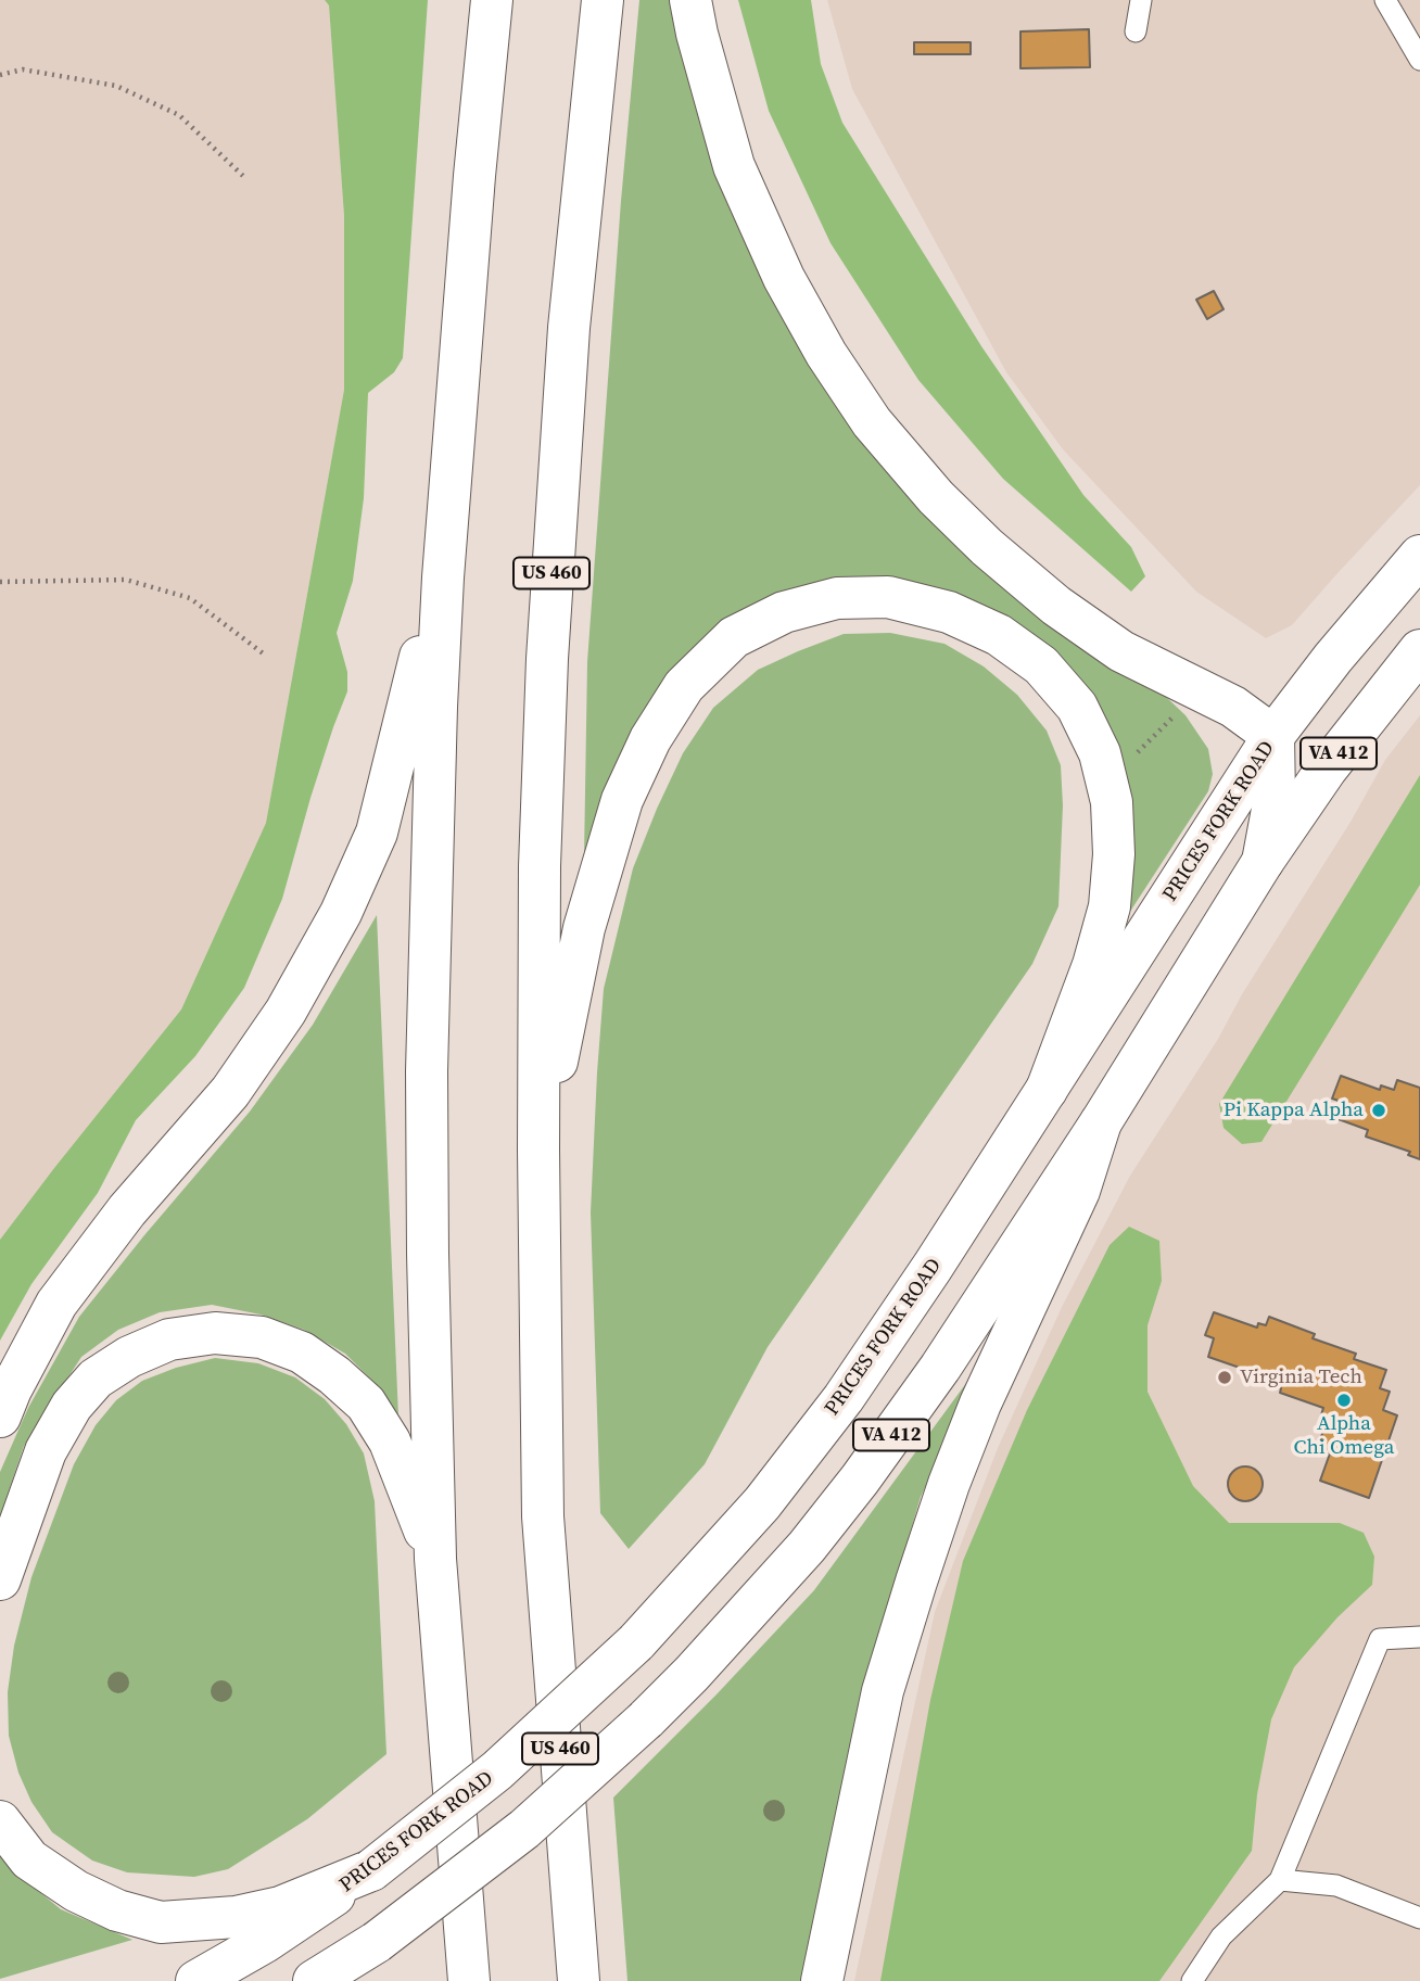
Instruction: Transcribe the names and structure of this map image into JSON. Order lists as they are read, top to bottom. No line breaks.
{"streets":{"main road":["US 460","VA 412","PRICES FORK ROAD"]},"places":["Pi Kappa Alpha","Virginia Tech","Alpha Chi Omega"]}
